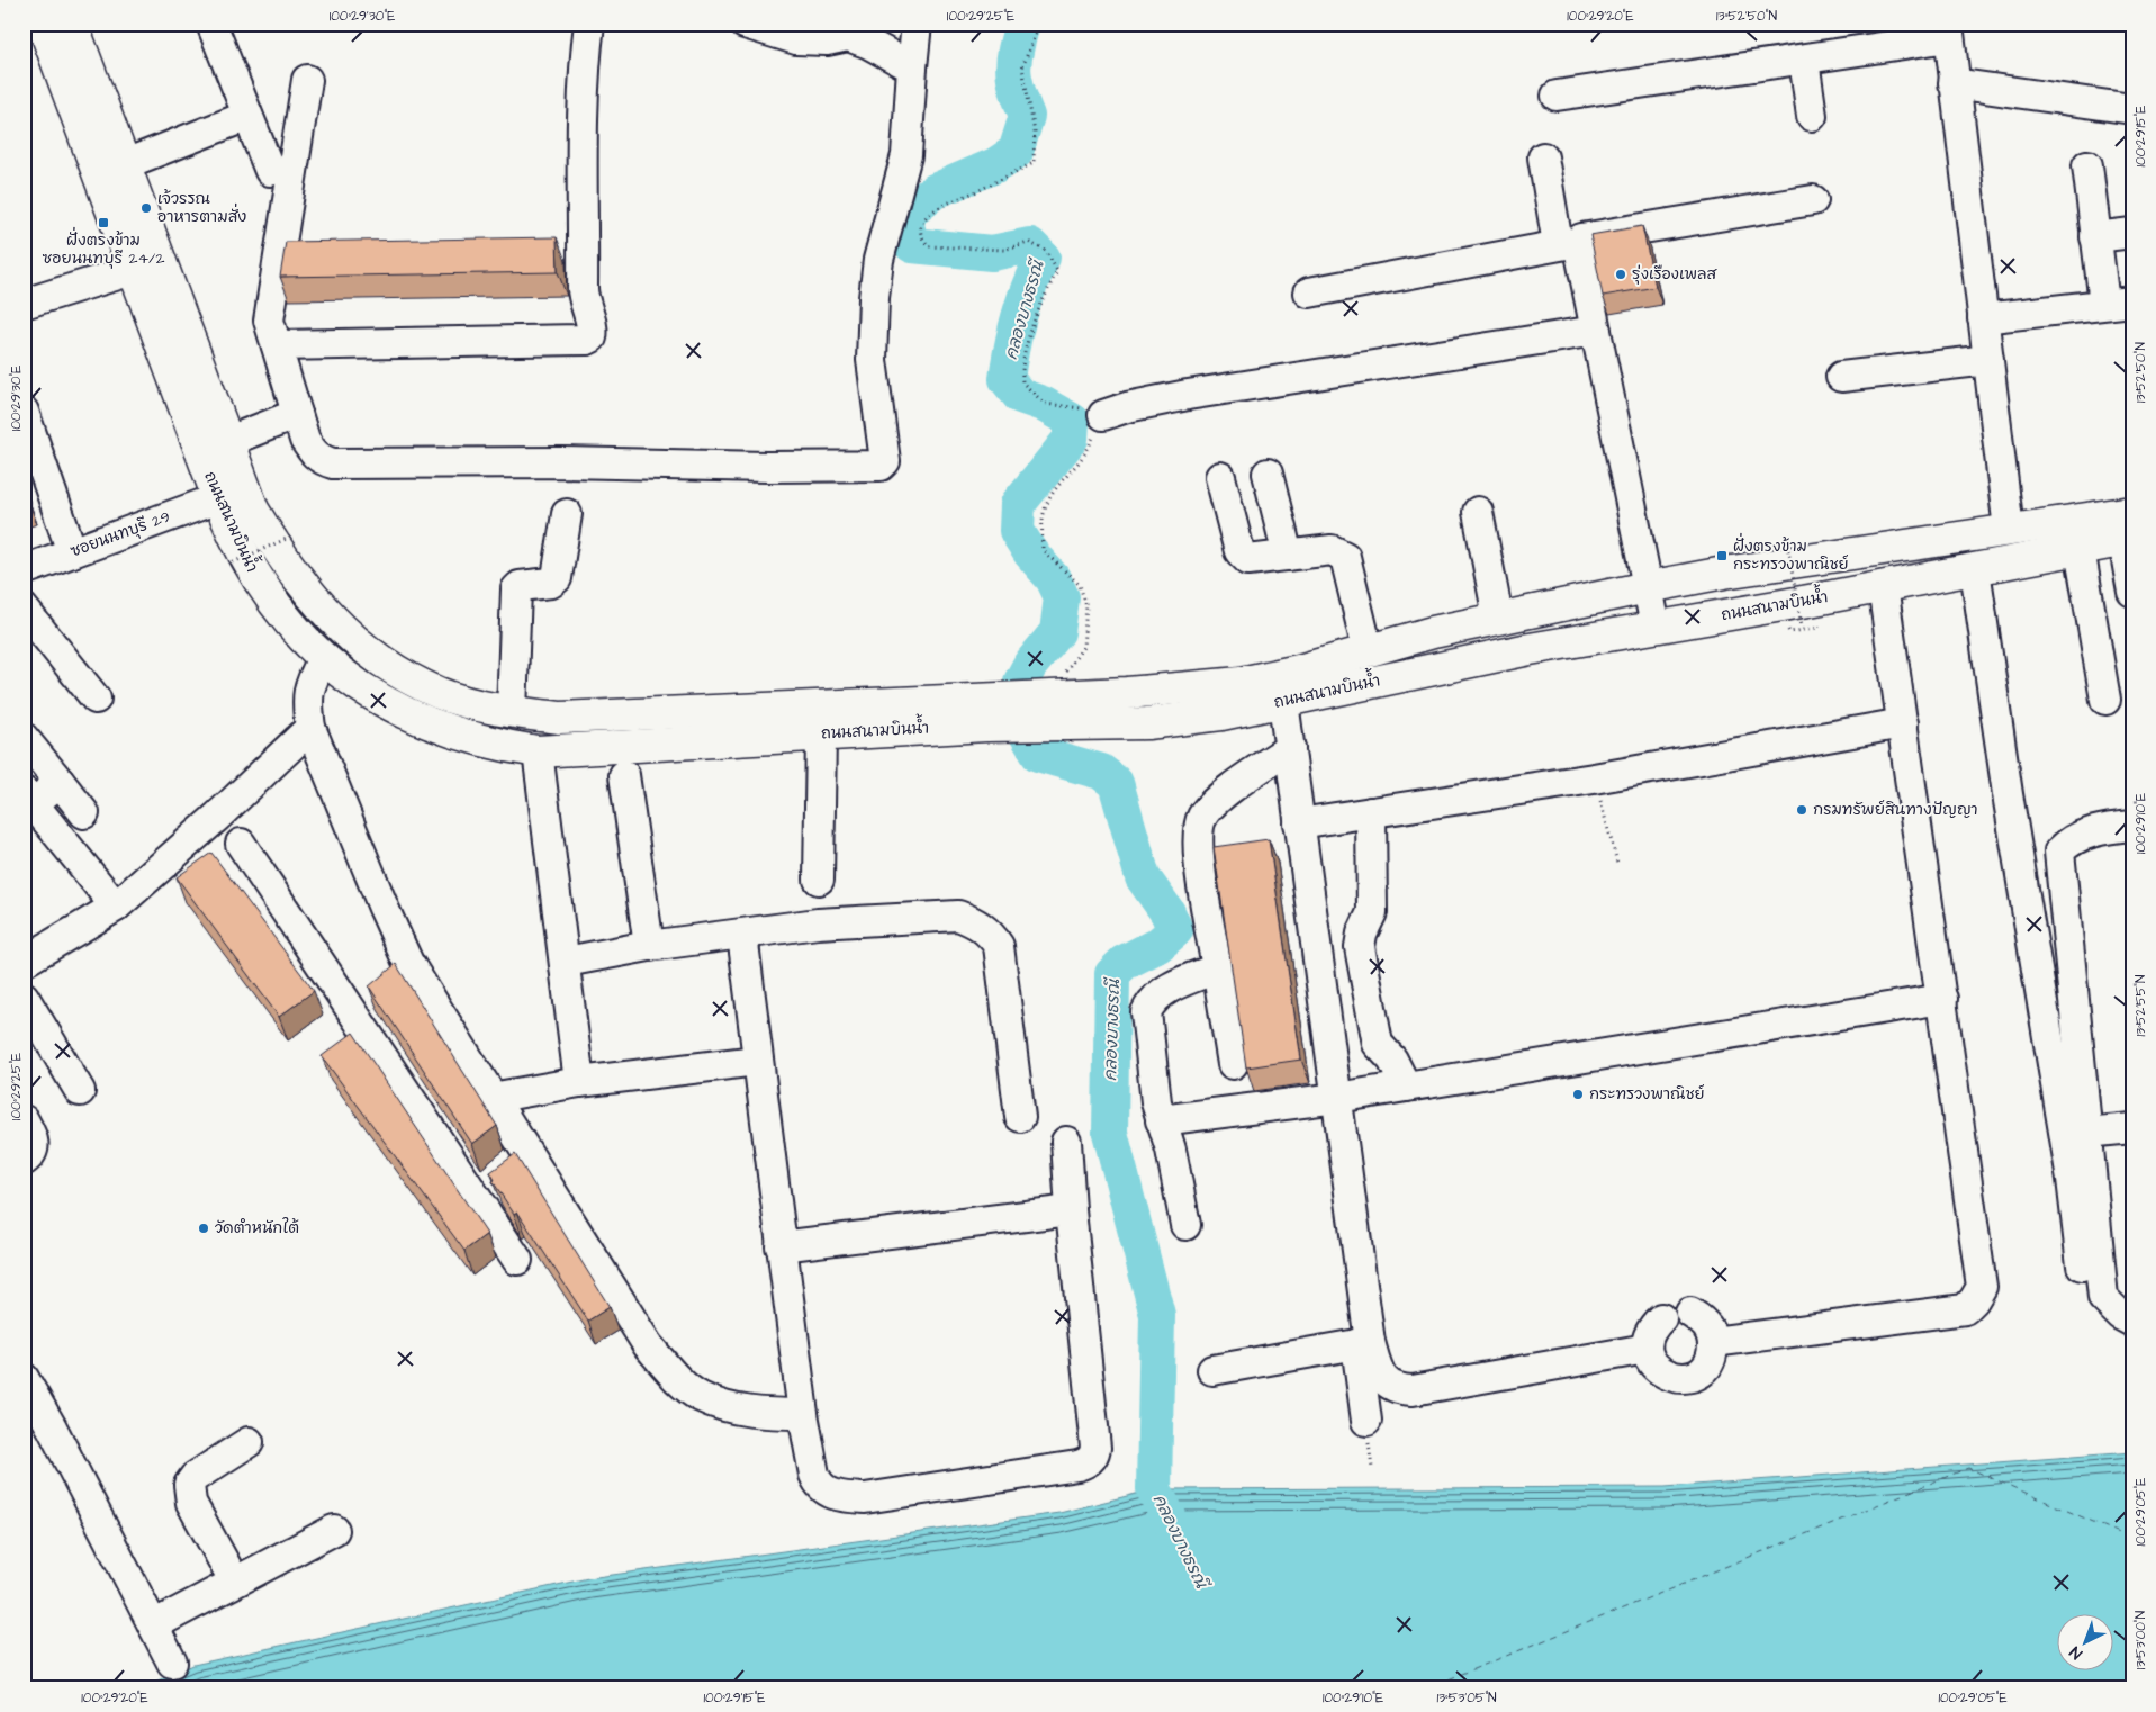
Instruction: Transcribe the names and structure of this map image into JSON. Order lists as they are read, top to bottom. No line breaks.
{"streets":{"main road":["ถนนสนามบินน้ำ"],"street":["ซอยนนทบุรี 29"]},"crossings":[["ถนนสนามบินน้ำ","ซอยนนทบุรี 29"]],"water":["คลองบางธรณี"],"places":{"other":["เจ้วรรณ อาหารตามสั่ง","รุ่งเรืองเพลส","กรมทรัพย์สินทางปัญญา","กระทรวงพาณิชย์","วัดตำหนักใต้"],"transit":["ฝั่งตรงข้าม ซอยนนทบุรี 24/2","ฝั่งตรงข้าม กระทรวงพาณิชย์"]},"north":"bottom left","coordinates":["100°29'30\"E","100°29'25\"E","100°29'20\"E","13°52'50\"N","100°29'15\"E","100°29'10\"E","13°52'55\"N","100°29'05\"E","13°53'00\"N","13°53'05\"N"]}
